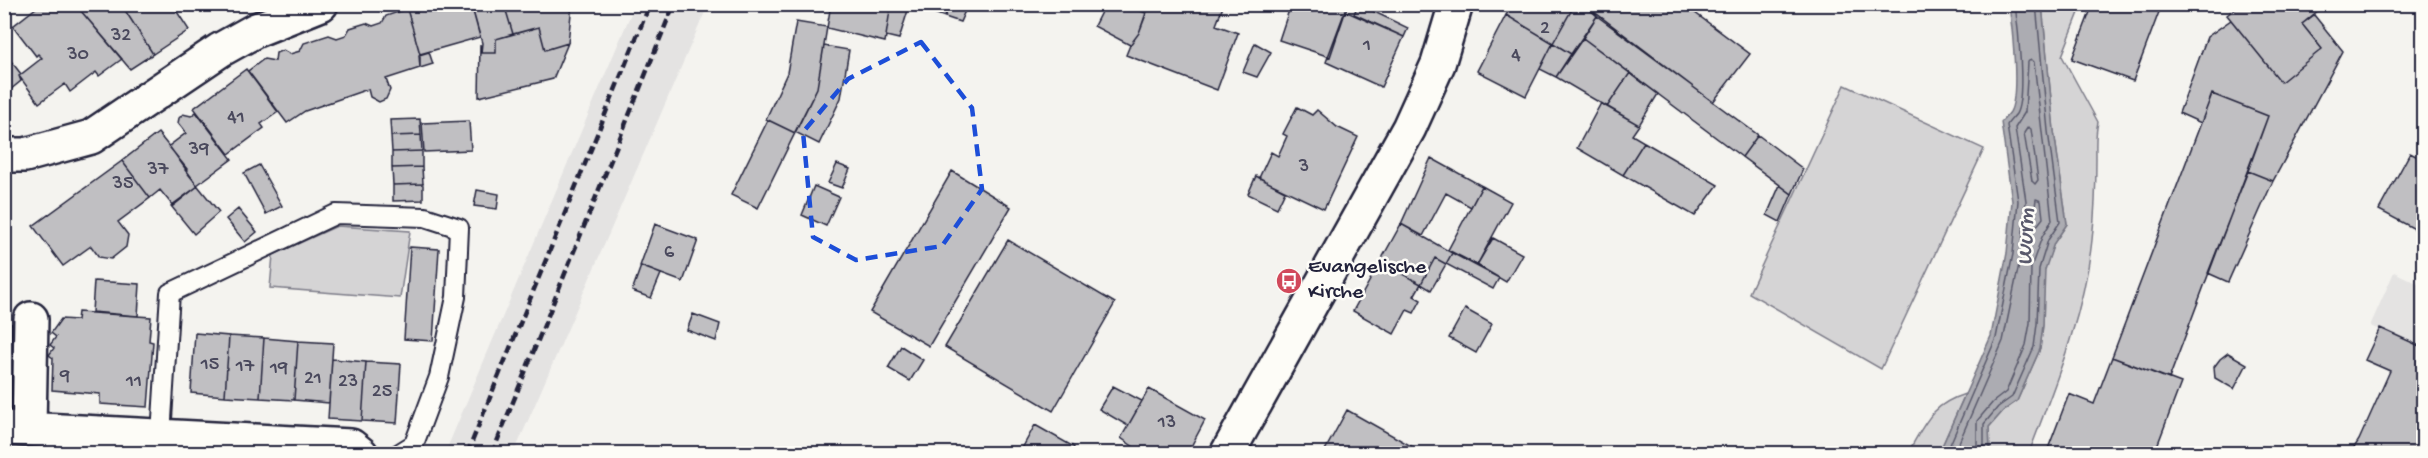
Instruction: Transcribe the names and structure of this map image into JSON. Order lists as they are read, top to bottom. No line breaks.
{"water":["Wurm"],"places":{"bus stop":["Evangelische Kirche"]},"house_numbers":["2","32","1","30","4","41","39","3","37","35","6","15","17","19","9","21","11","23","25","13"]}
